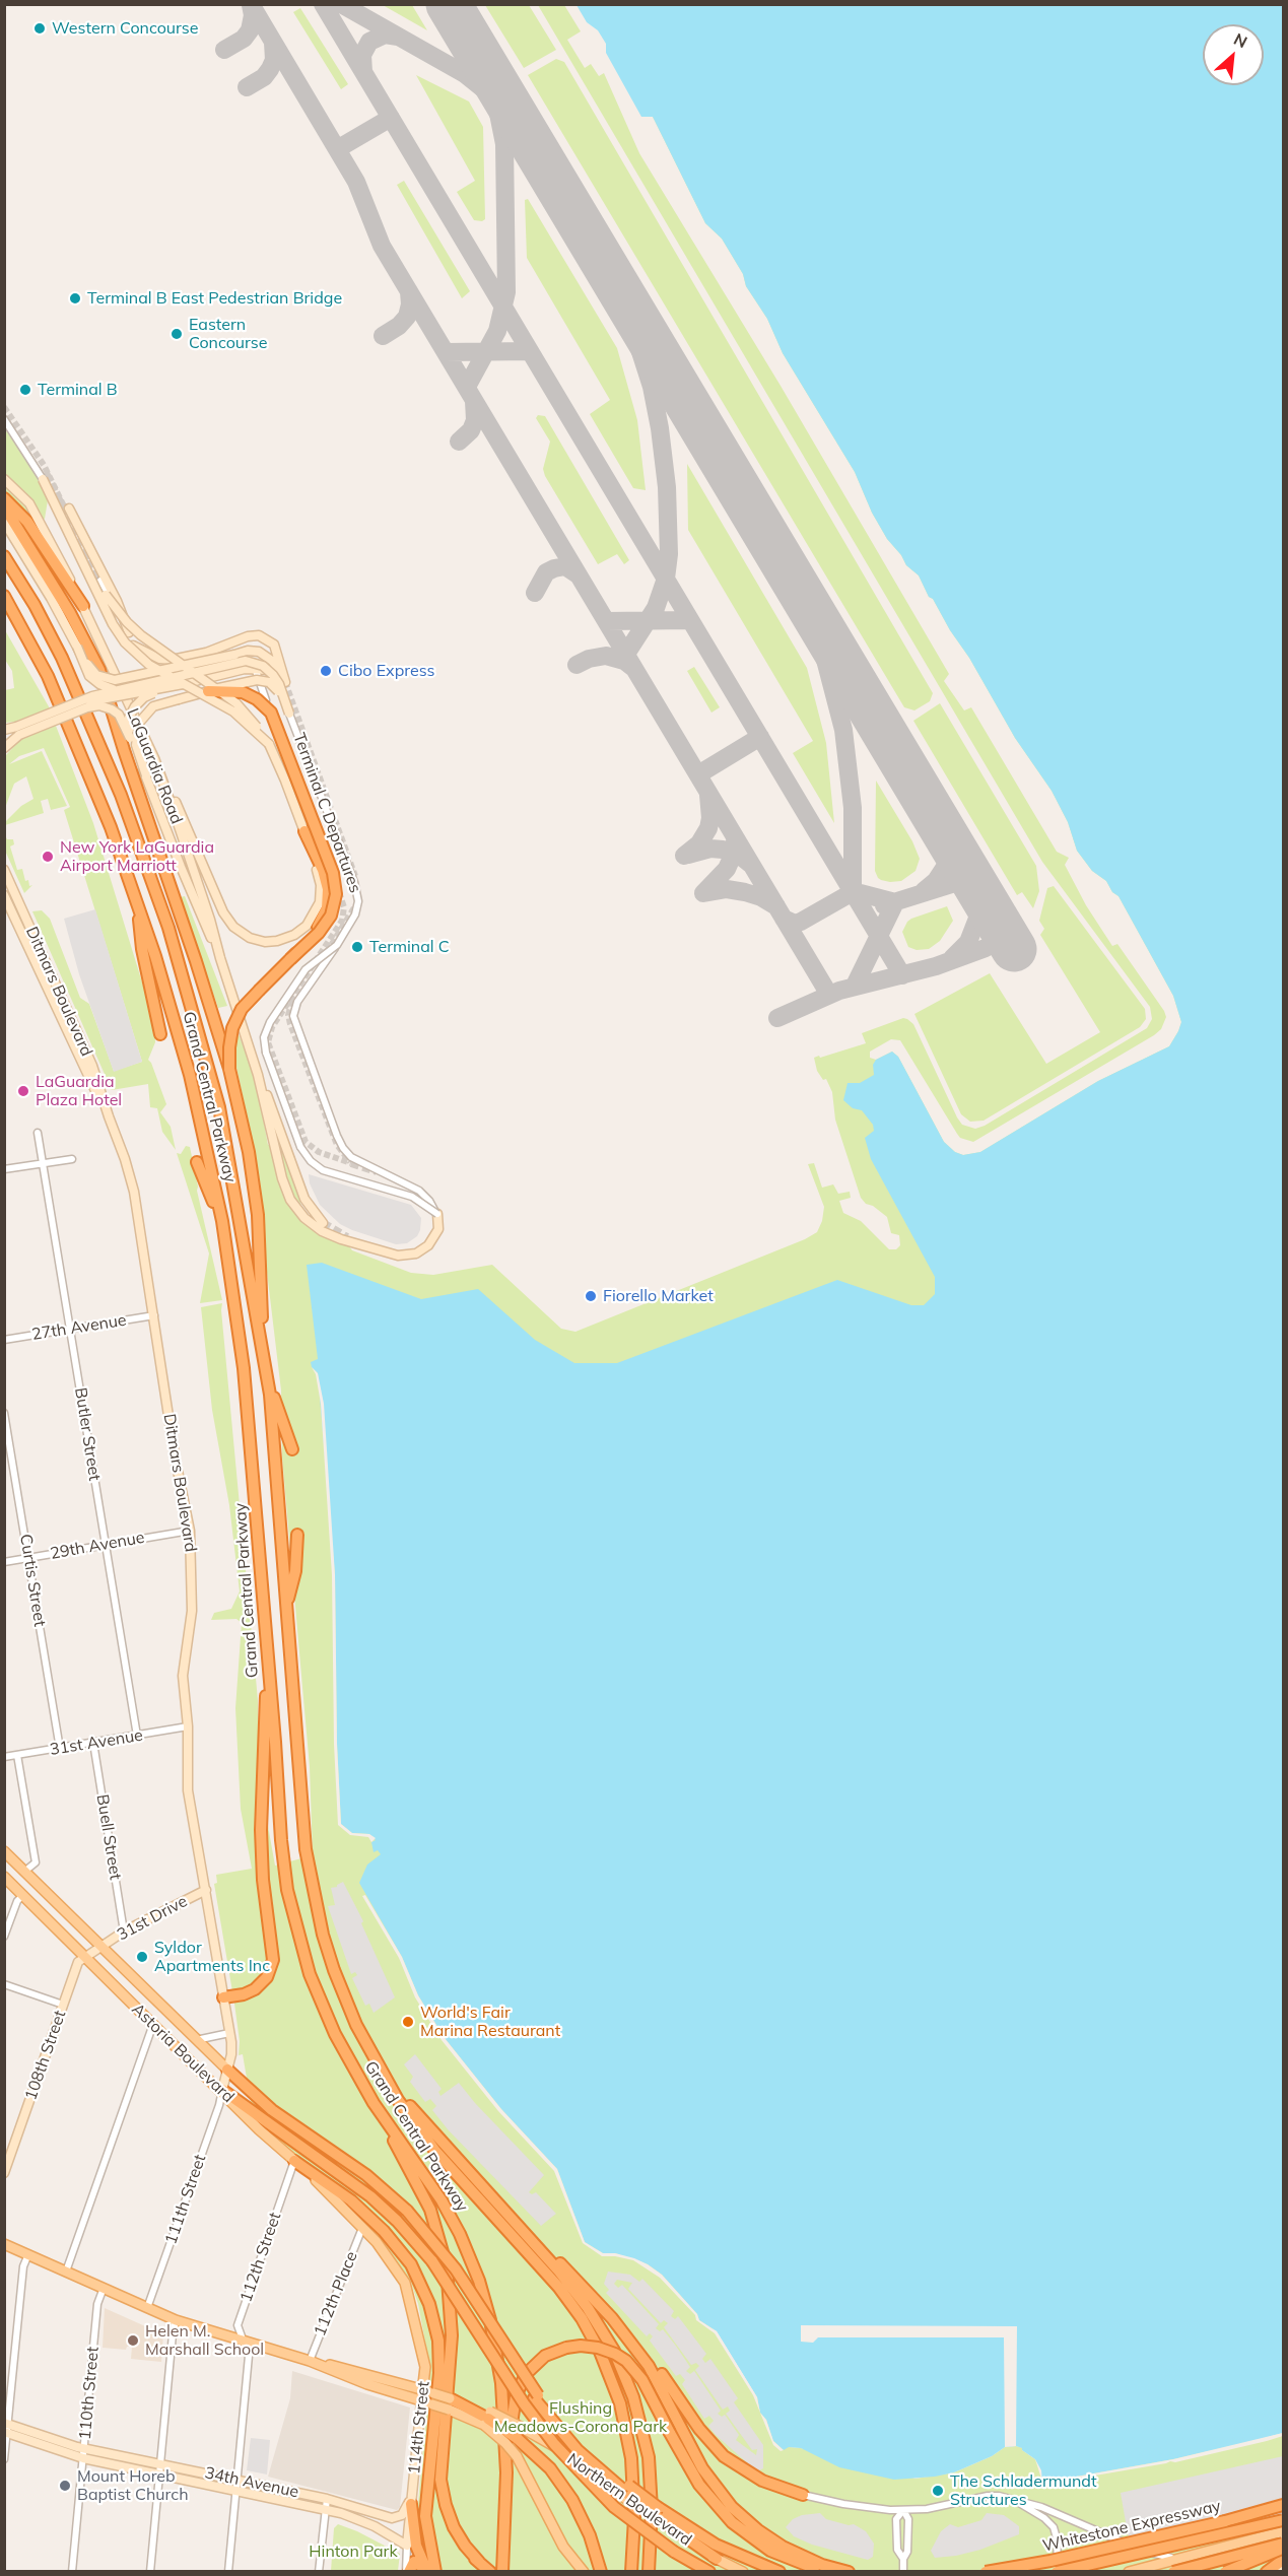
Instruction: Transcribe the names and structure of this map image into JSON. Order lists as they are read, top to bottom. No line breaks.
{"streets":{"highway":["Grand Central Parkway","Whitestone Expressway"],"main road":["Astoria Boulevard","114th Street","Northern Boulevard"],"street":["LaGuardia Road","Terminal C Departures","Ditmars Boulevard","27th Avenue","Butler Street","29th Avenue","Curtis Street","31st Avenue","Buell Street","31st Drive","108th Street","111th Street","112th Street","112th Place","110th Street","34th Avenue"]},"crossings":[["Ditmars Boulevard","27th Avenue"],["Ditmars Boulevard","29th Avenue"],["Ditmars Boulevard","31st Avenue"],["Ditmars Boulevard","31st Drive"],["Ditmars Boulevard","Astoria Boulevard"],["Ditmars Boulevard","111th Street"],["27th Avenue","Butler Street"],["Butler Street","29th Avenue"],["Butler Street","31st Avenue"],["29th Avenue","Curtis Street"],["Curtis Street","31st Avenue"],["31st Avenue","Buell Street"],["Buell Street","31st Drive"],["31st Drive","Astoria Boulevard"],["31st Drive","108th Street"],["Astoria Boulevard","108th Street"],["Astoria Boulevard","111th Street"],["Astoria Boulevard","112th Street"],["Astoria Boulevard","112th Place"],["Astoria Boulevard","114th Street"],["112th Street","34th Avenue"],["112th Place","114th Street"],["110th Street","34th Avenue"],["114th Street","34th Avenue"]],"parks":["Flushing Meadows-Corona Park","Hinton Park"],"places":["Western Concourse","Terminal B East Pedestrian Bridge","Eastern Concourse","Terminal B","Cibo Express","New York LaGuardia Airport Marriott","Terminal C","LaGuardia Plaza Hotel","Fiorello Market","Syldor Apartments Inc","World's Fair Marina Restaurant","Helen M. Marshall School","Mount Horeb Baptist Church","The Schladermundt Structures"],"north":"top right"}
